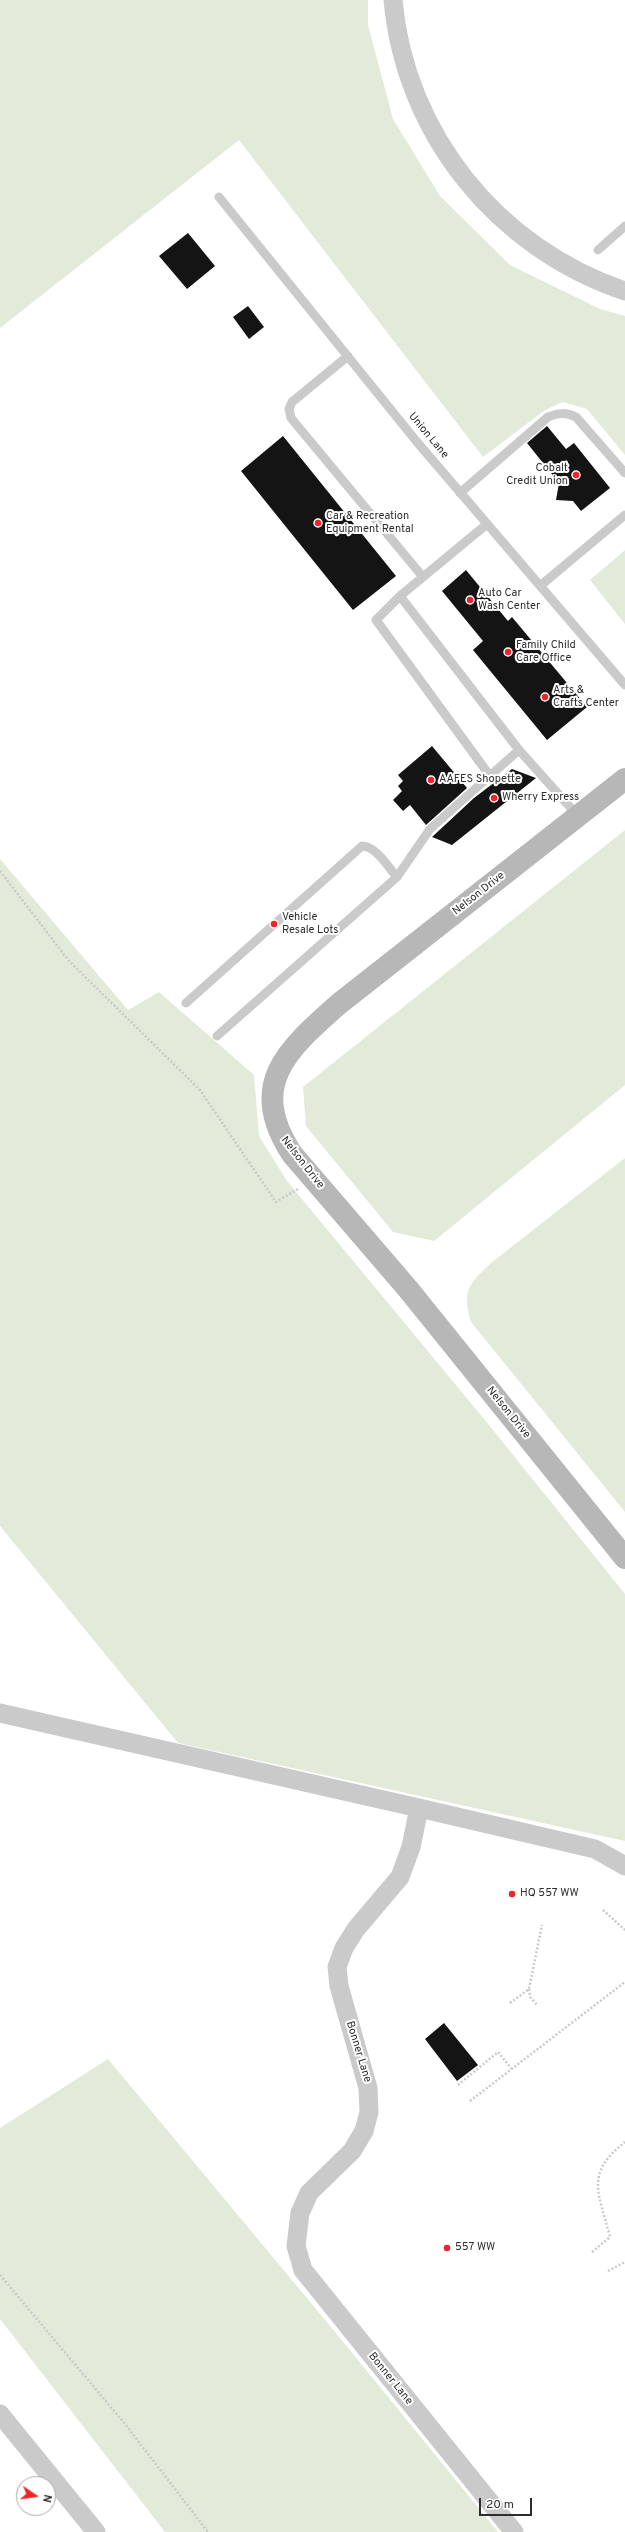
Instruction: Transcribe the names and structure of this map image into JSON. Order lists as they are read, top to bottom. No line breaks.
{"streets":{"street":["Nelson Drive","Bonner Lane"],"lane":["Union Lane"]},"places":["Cobalt Credit Union","Car & Recreation Equipment Rental","Auto Car Wash Center","Family Child Care Office","Arts & Crafts Center","AAFES Shopette","Wherry Express","Vehicle Resale Lots","HQ 557 WW","557 WW"],"scale_bar":"20 m","north":"right"}
